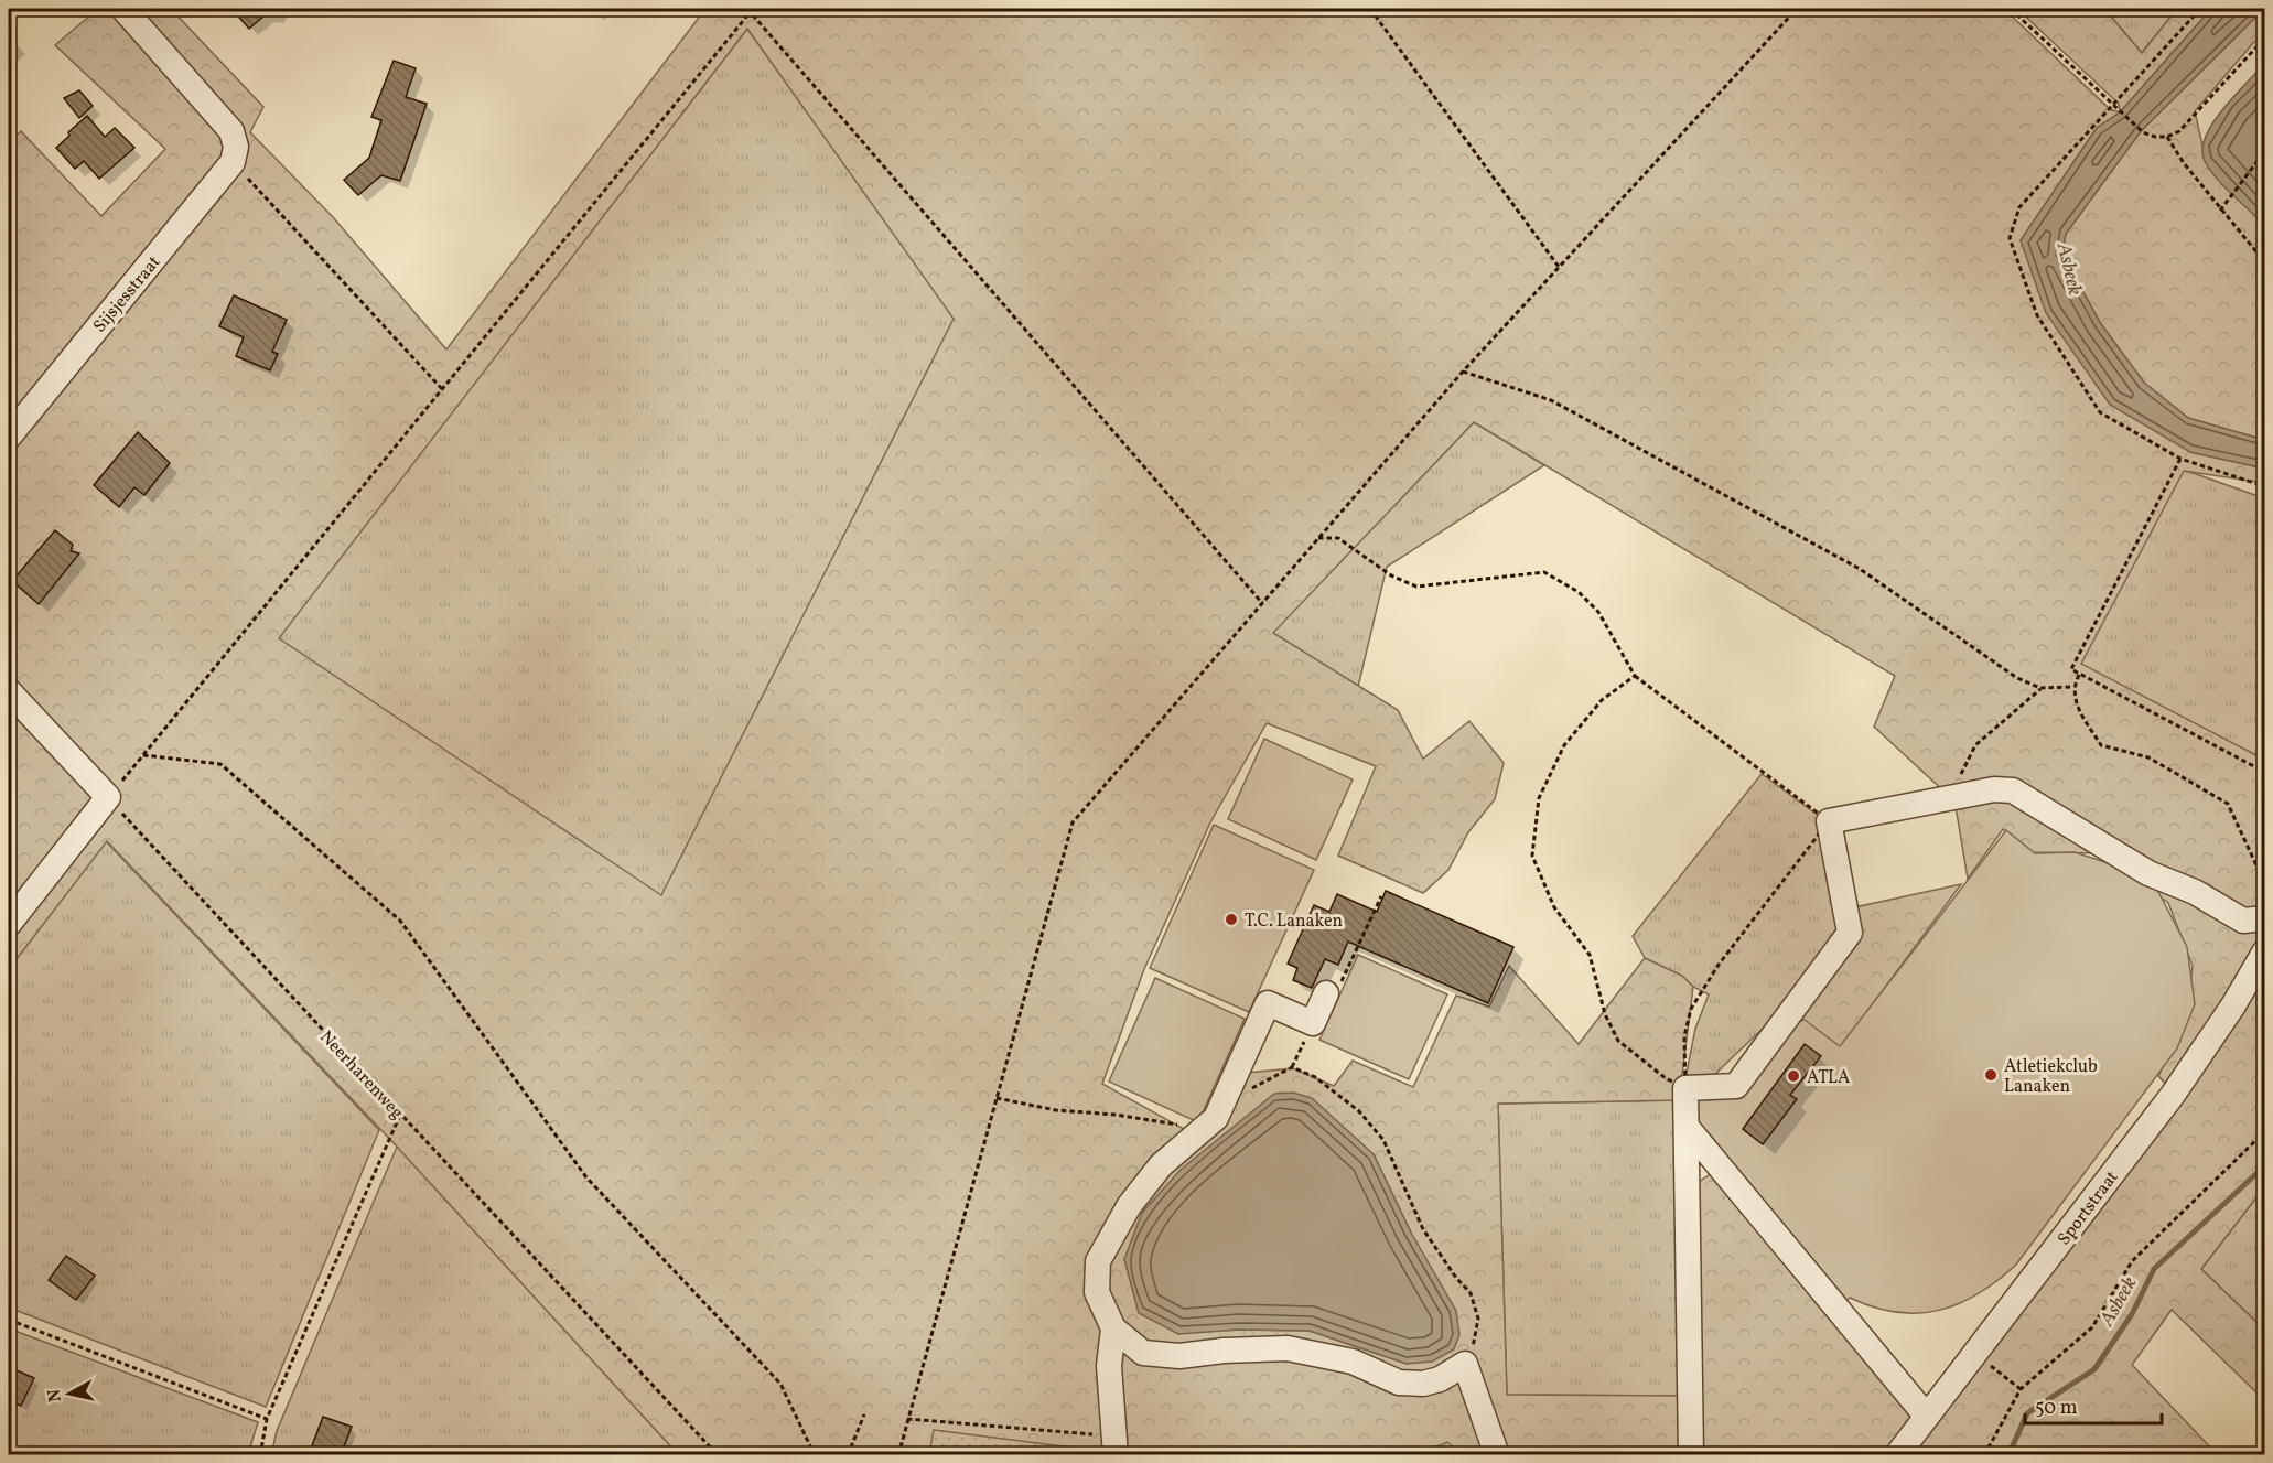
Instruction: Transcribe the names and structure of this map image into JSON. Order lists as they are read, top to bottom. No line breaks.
{"streets":{"street":["Sijsjesstraat","Sportstraat"],"path":["Neerharenweg"]},"water":["Asbeek"],"places":["T.C. Lanaken","Atletiekclub Lanaken","ATLA"],"scale_bar":"50 m","north":"left"}
